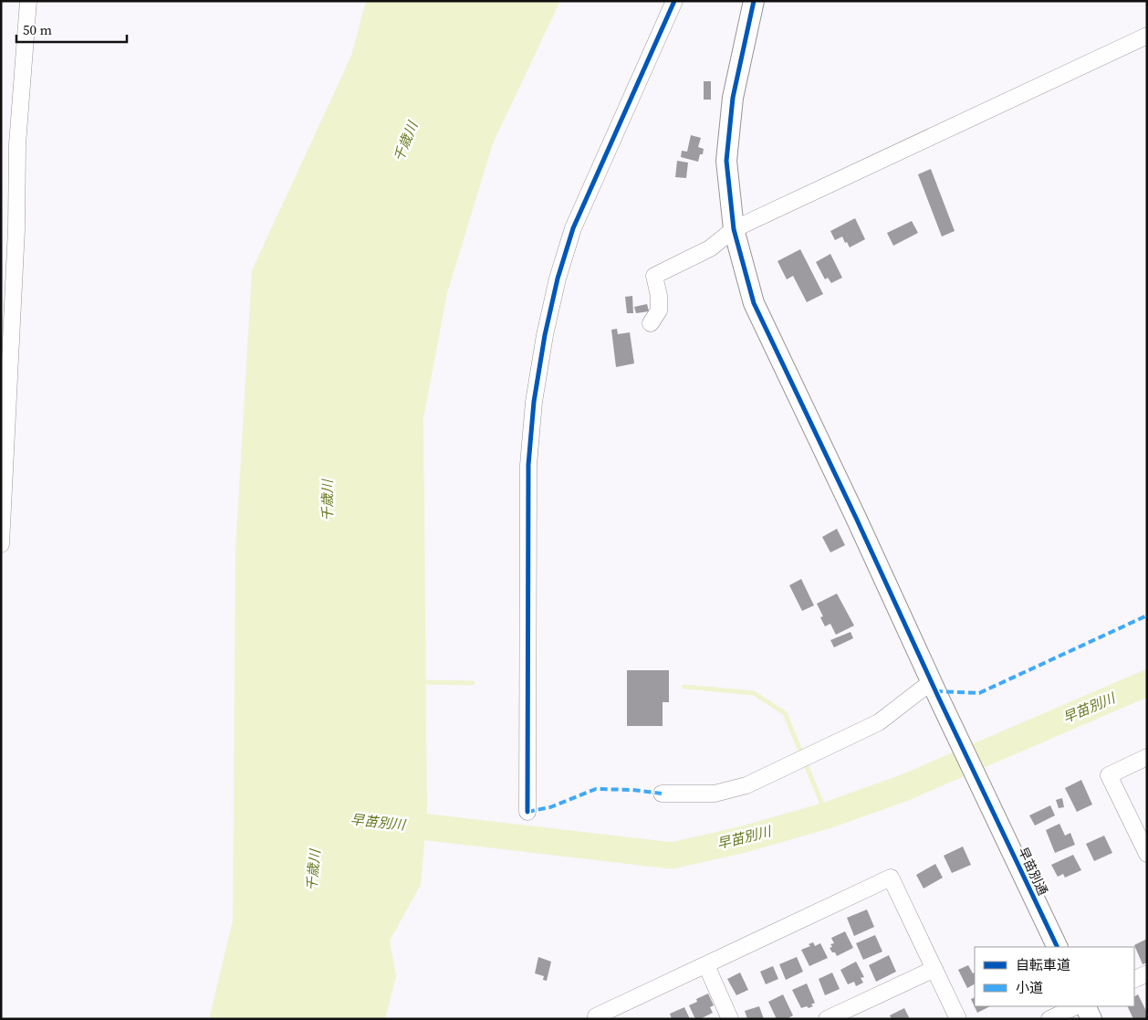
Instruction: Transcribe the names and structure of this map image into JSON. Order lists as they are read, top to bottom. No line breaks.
{"streets":{"street":["早苗別通"]},"water":["千歳川","早苗別川"],"legend":["自転車道","小道"],"scale_bar":"50 m"}
